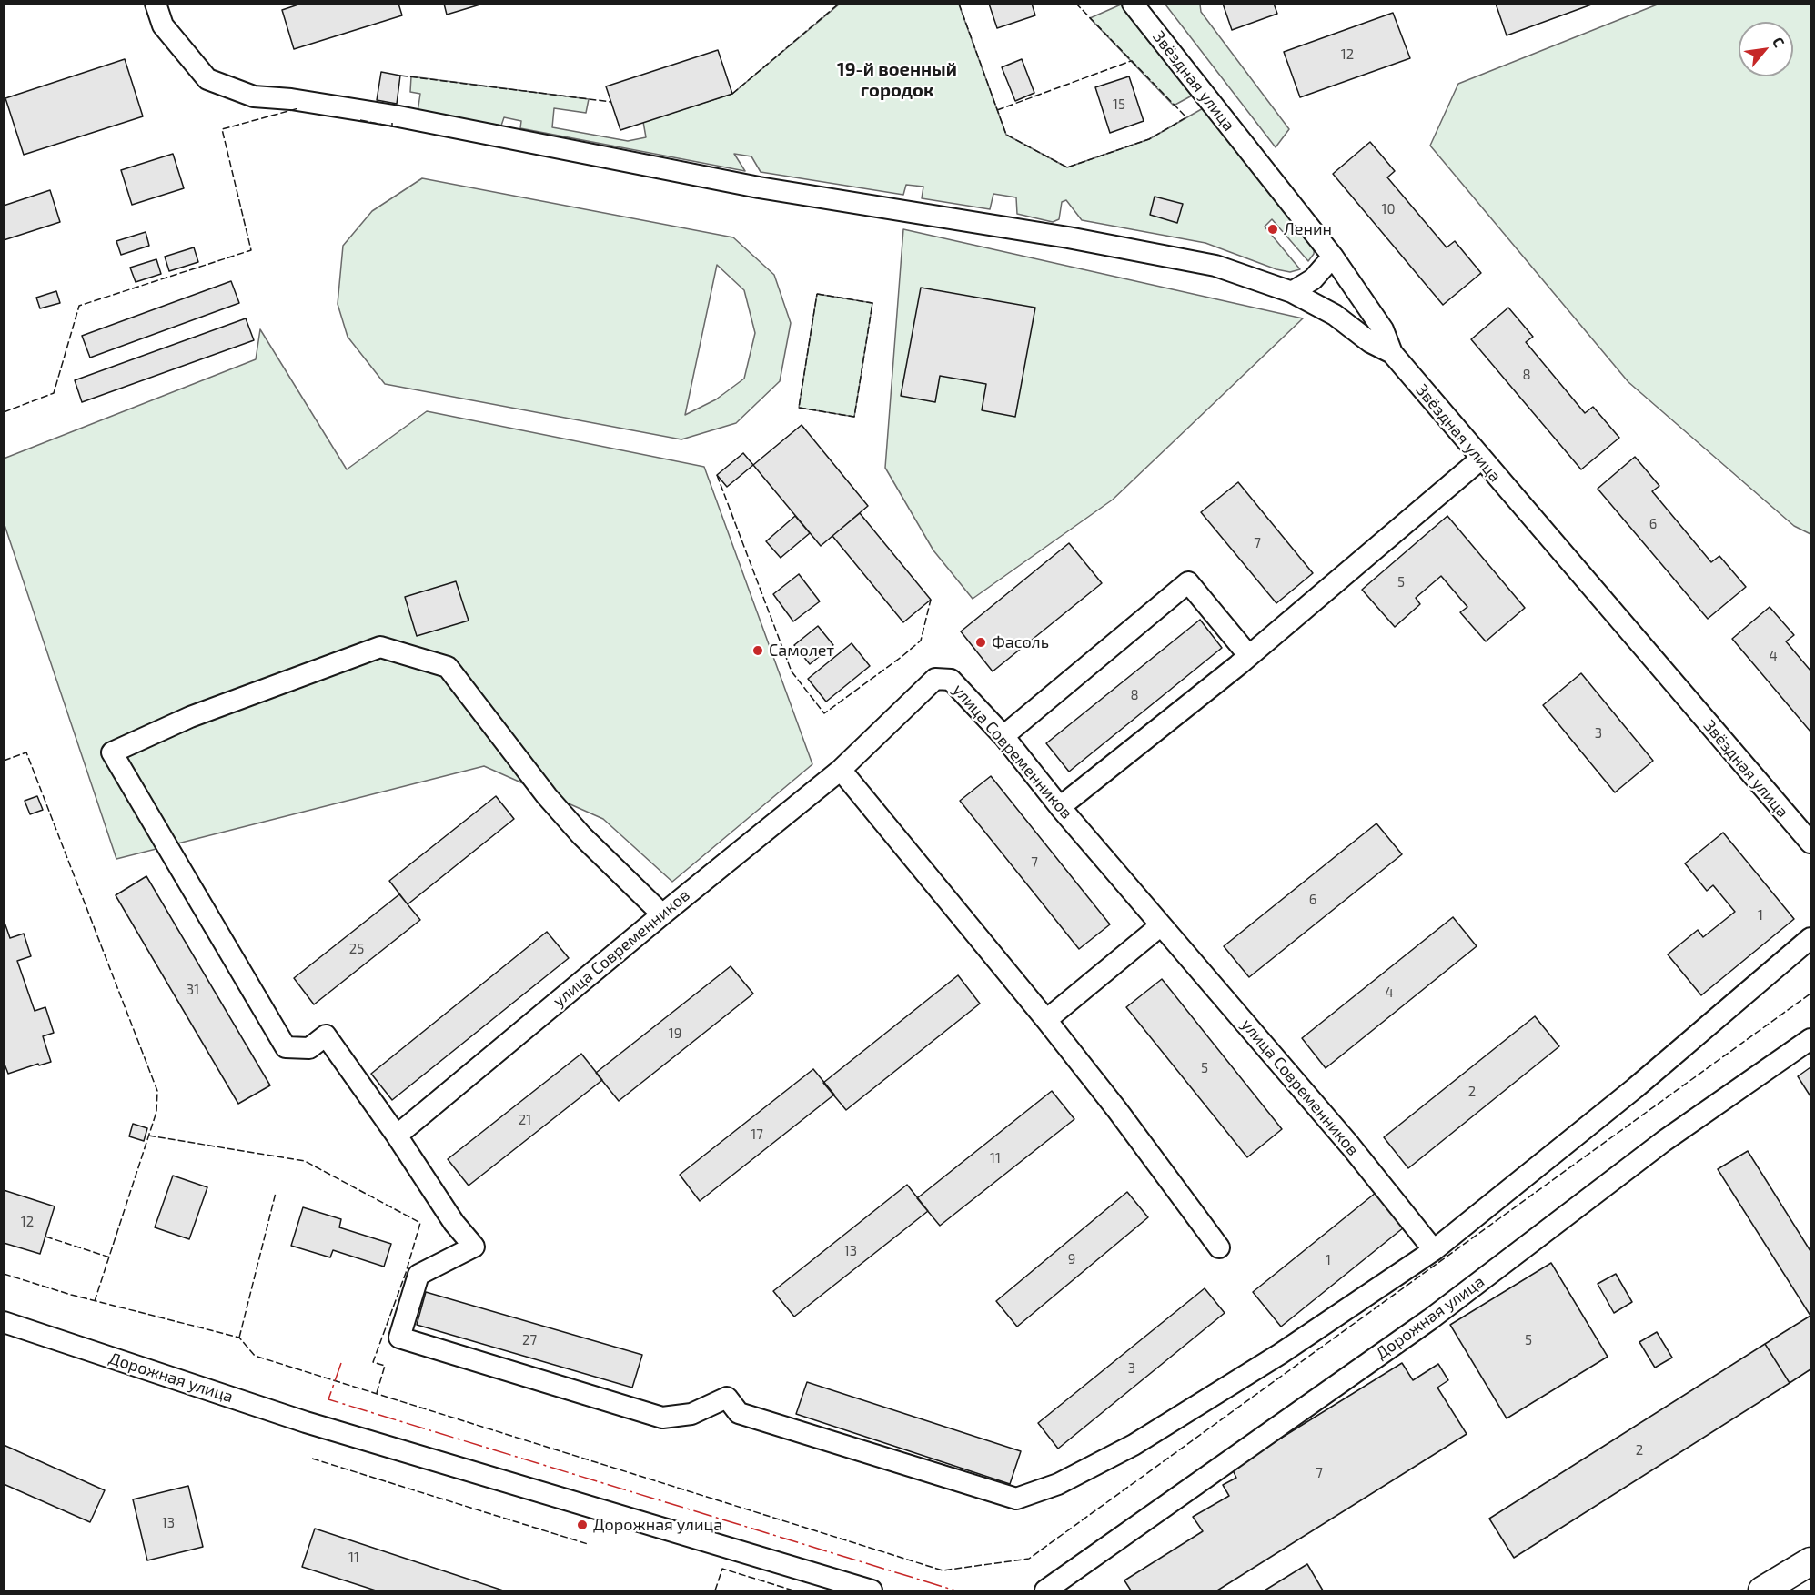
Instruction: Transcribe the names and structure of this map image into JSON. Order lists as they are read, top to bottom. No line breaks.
{"streets":{"street":["Звёздная улица","улица Современников","Дорожная улица"]},"districts":["19-й военный городок"],"places":["Ленин","Фасоль","Самолет","Дорожная улица"],"house_numbers":["12","15","10","8","6","7","5","4","8","3","7","6","1","25","31","4","19","5","2","21","17","11","12","13","9","1","27","5","3","2","7","13","11"],"north":"top right"}
